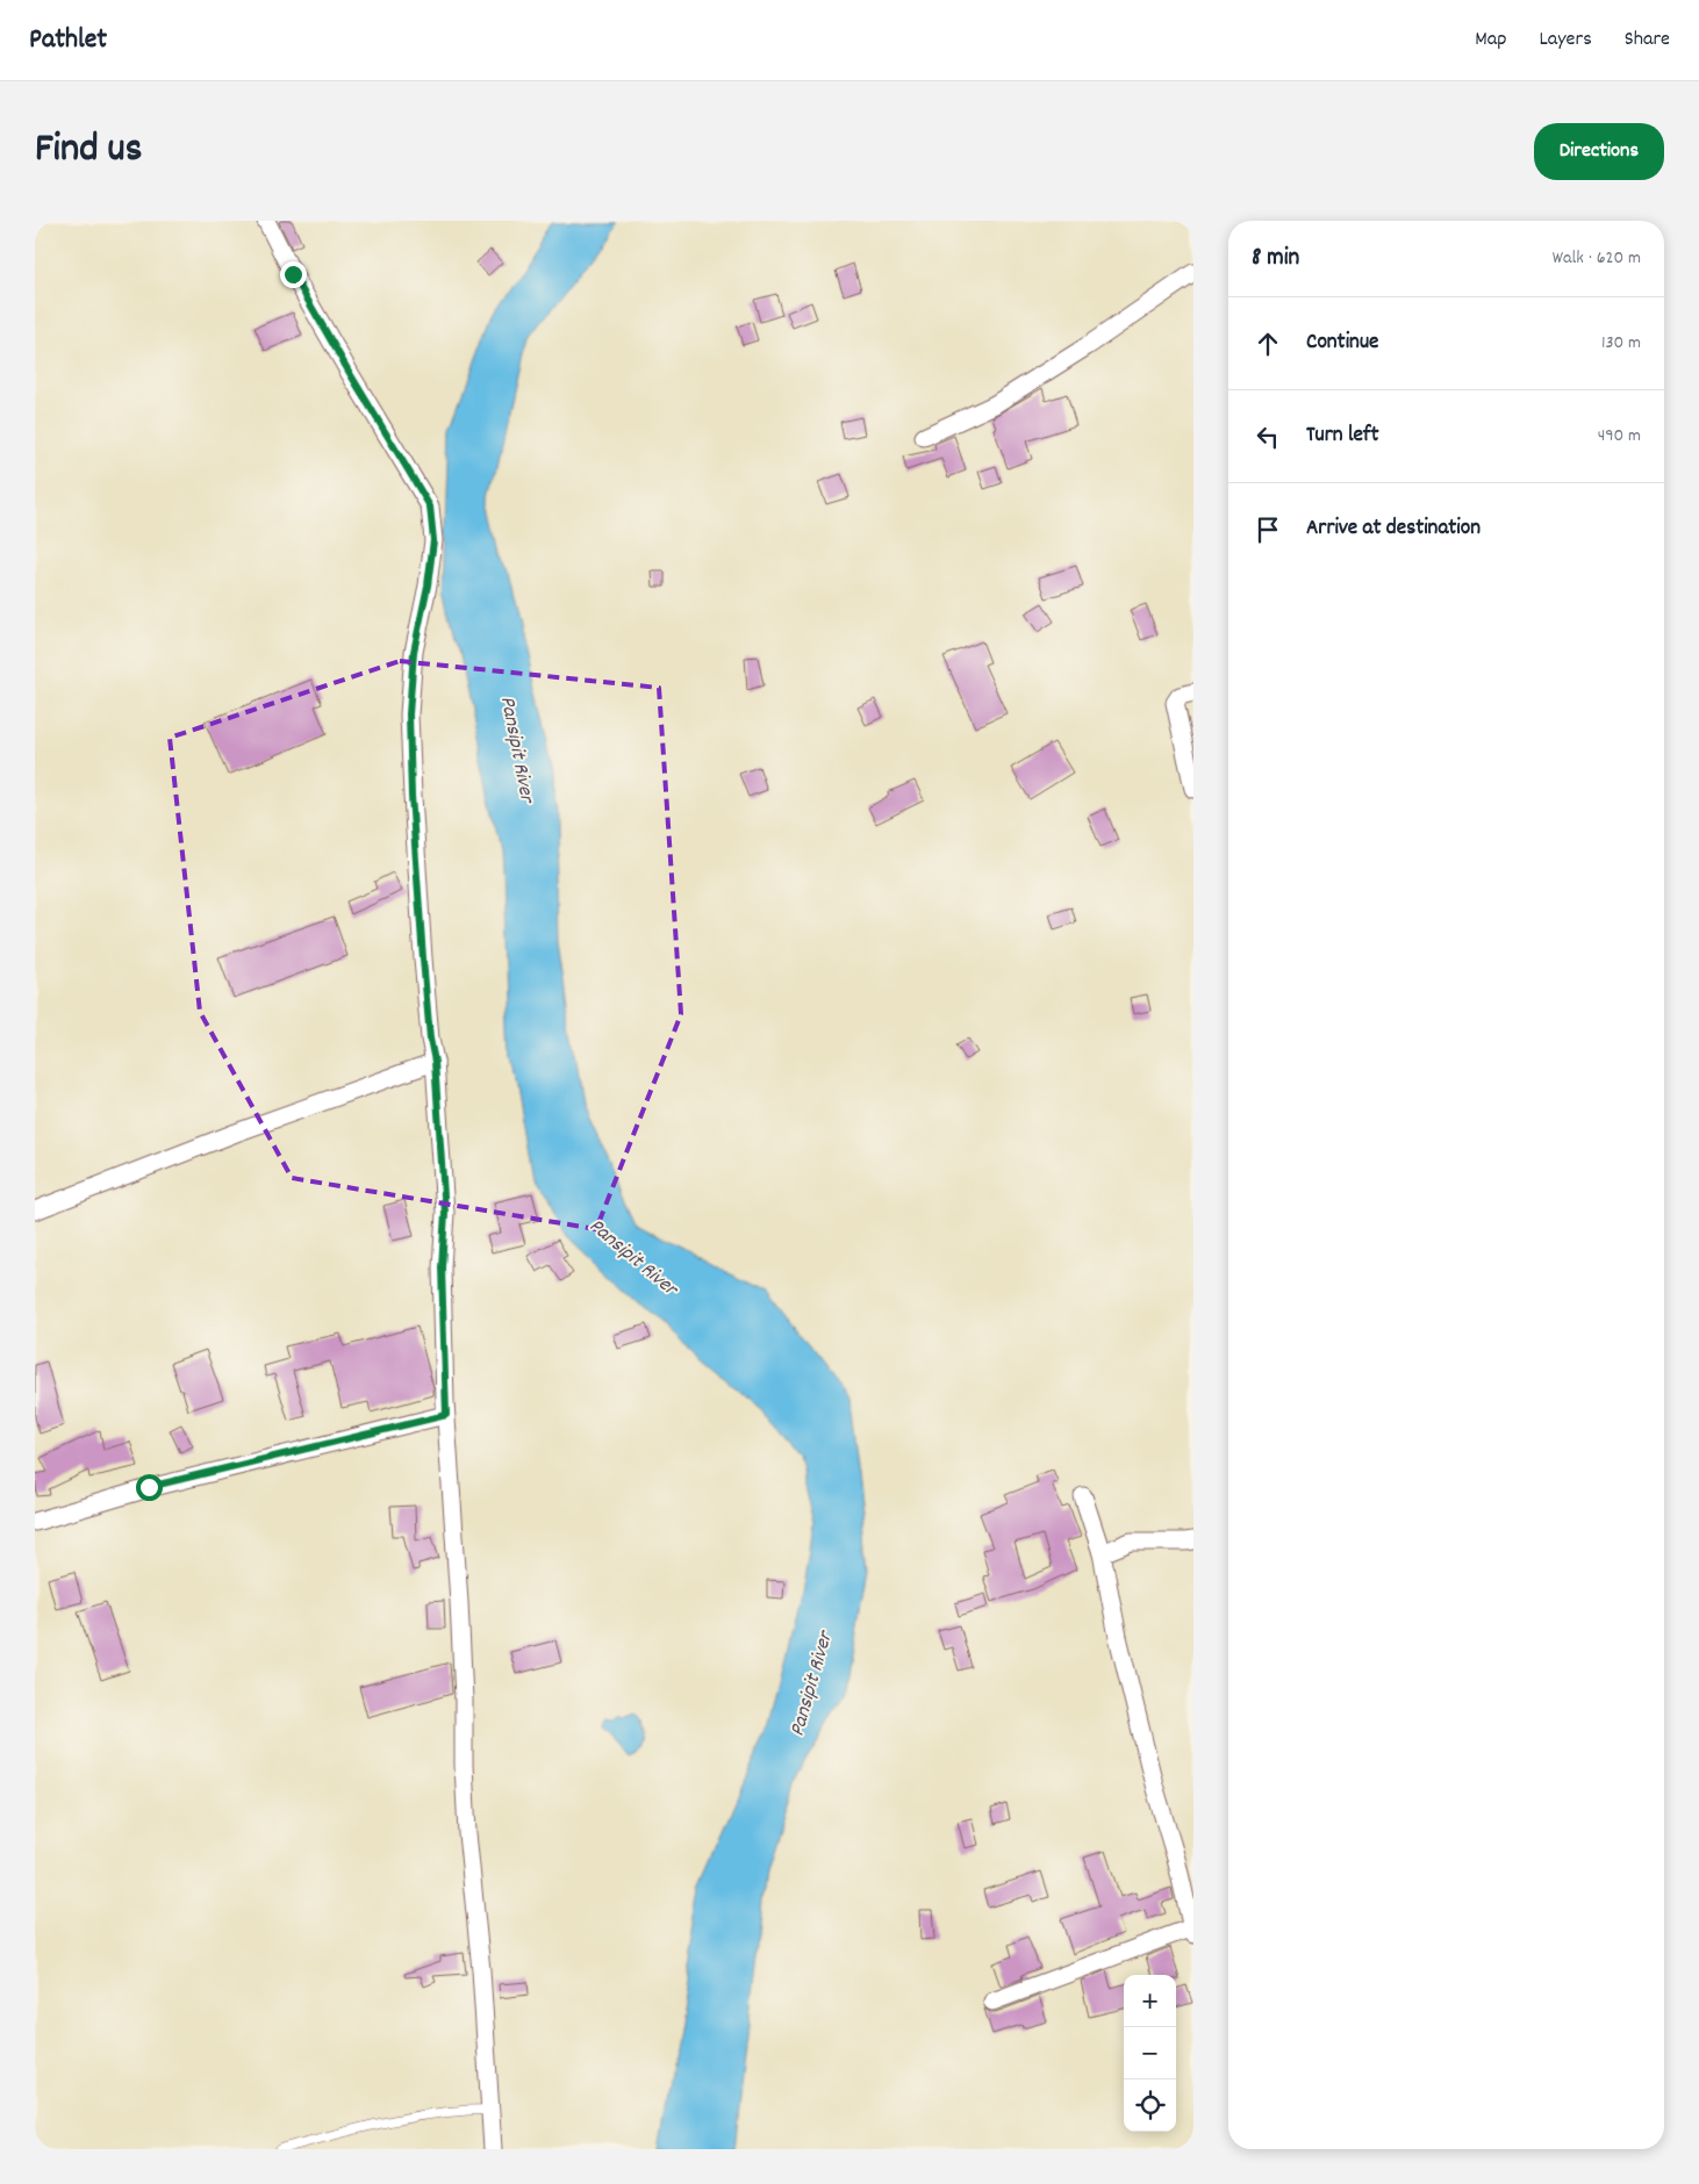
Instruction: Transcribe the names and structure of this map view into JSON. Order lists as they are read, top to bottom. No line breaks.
{"water":["Pansipit River"],"page":{"header":"Pathlet","nav":["Map","Layers","Share"],"title":"Find us","buttons":"Directions","heading":["8 min","Walk · 620 m"],"list":[["Continue","130 m"],["Turn left","490 m"],"Arrive at destination"],"map_buttons":["+","−"]}}
